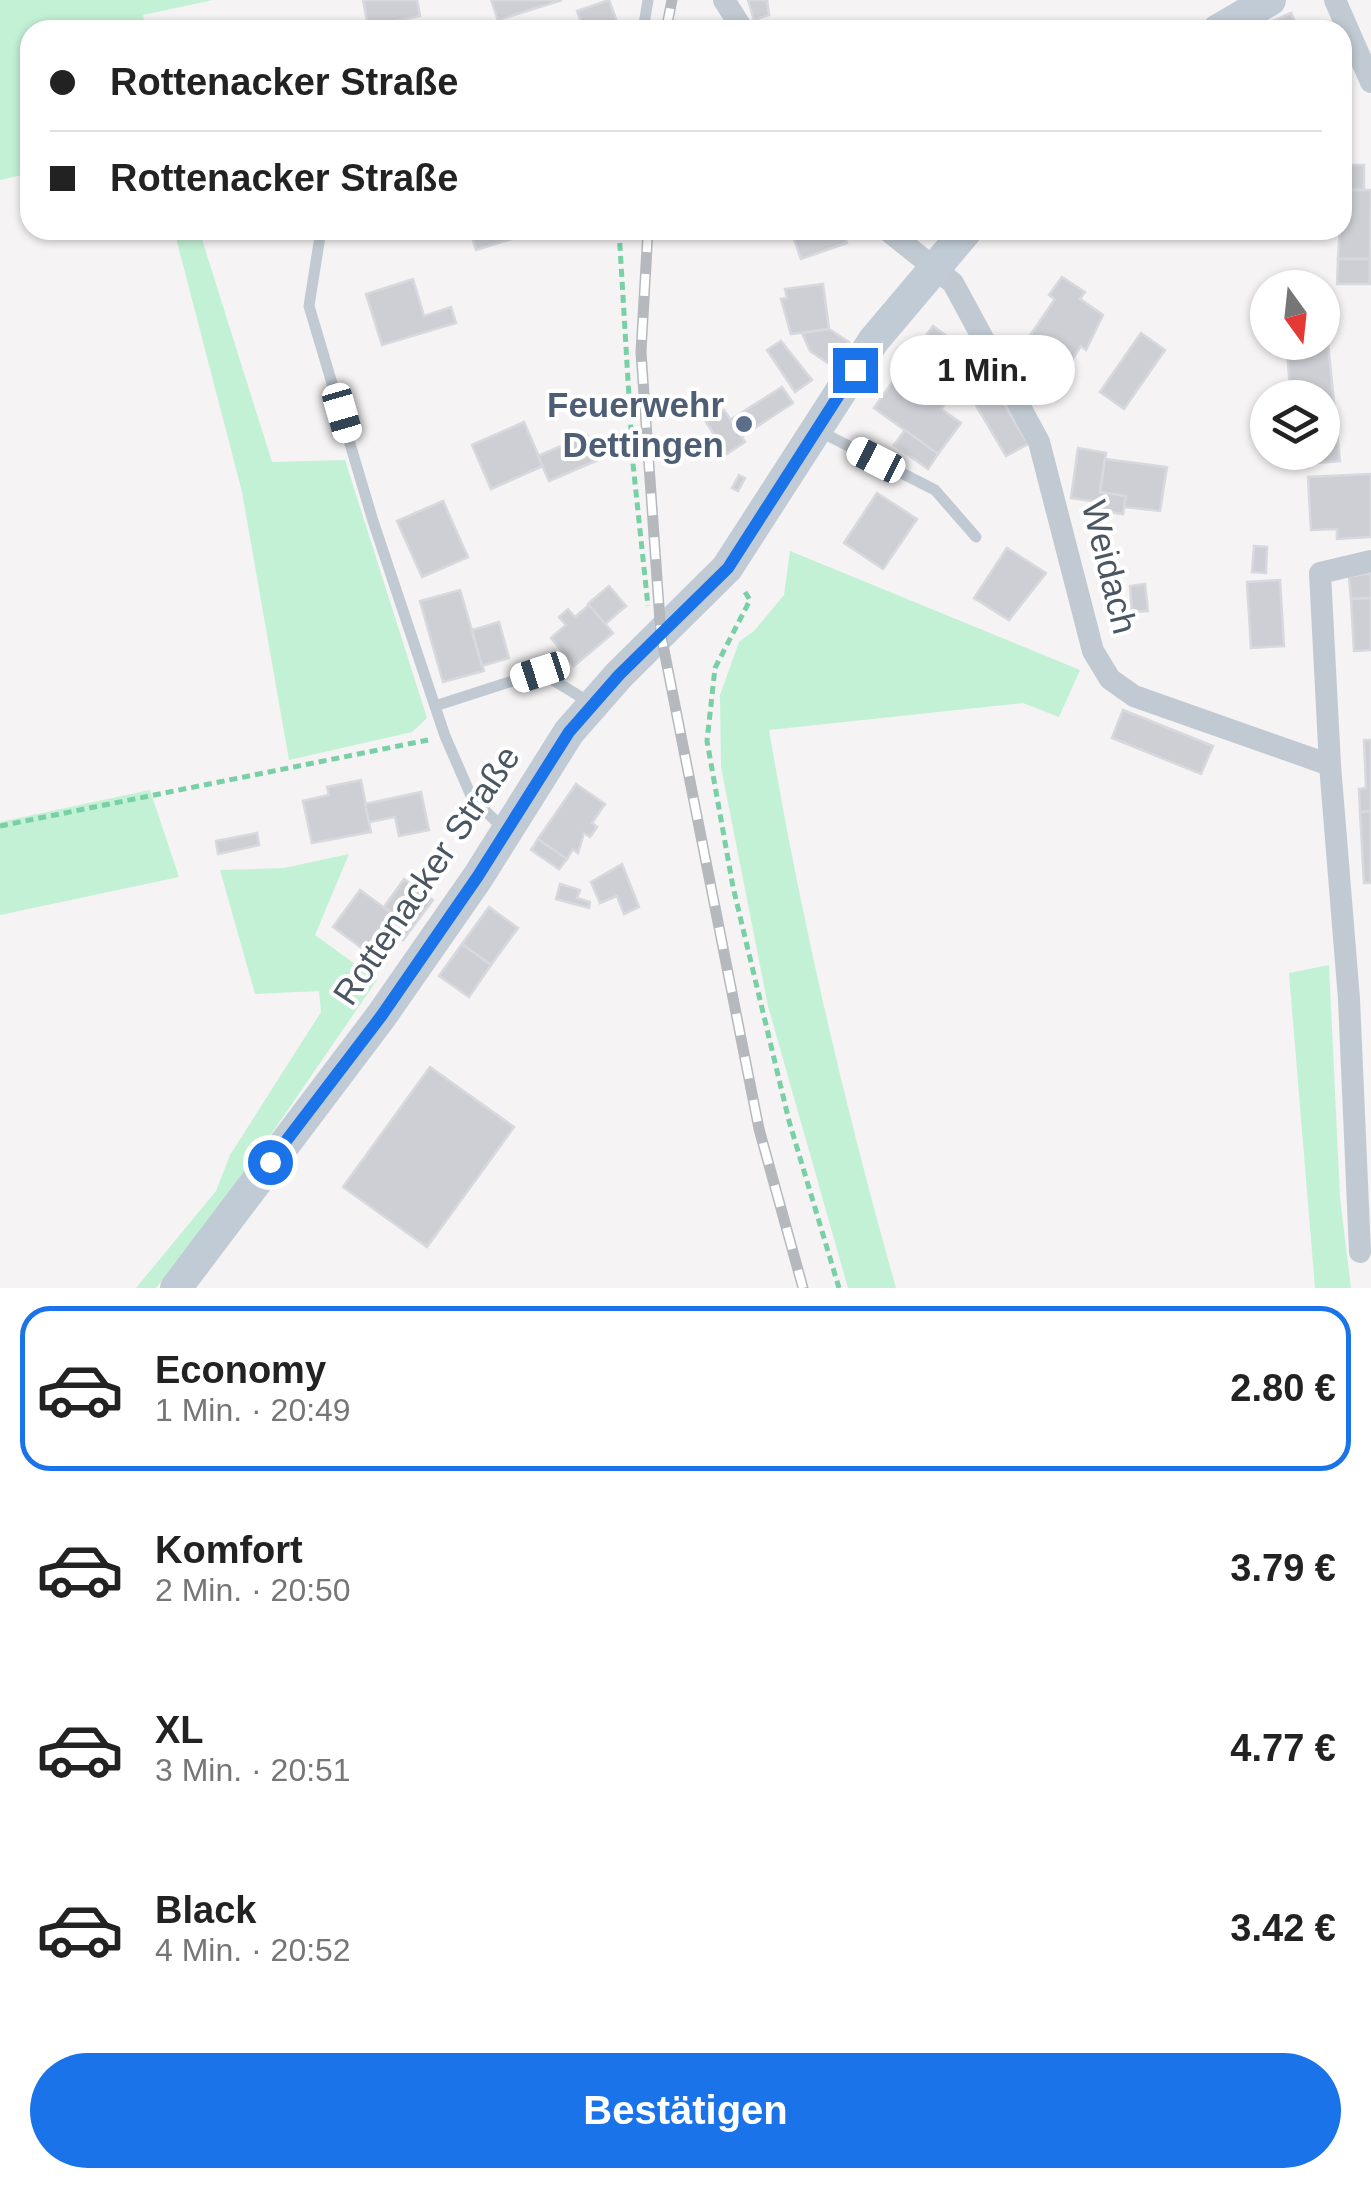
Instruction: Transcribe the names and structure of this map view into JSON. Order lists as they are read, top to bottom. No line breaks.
{"streets":{"main road":["Rottenacker Straße"],"street":["Weidach"]},"crossings":[["Weidach","Rottenacker Straße"]],"places":["Feuerwehr Dettingen"],"north":"bottom","page":{"banner":["Rottenacker Straße","Rottenacker Straße"],"bubble":"1 Min.","list":[{"name":"Economy","note":"1 Min. · 20:49","value":"2.80 €"},{"name":"Komfort","note":"2 Min. · 20:50","value":"3.79 €"},{"name":"XL","note":"3 Min. · 20:51","value":"4.77 €"},{"name":"Black","note":"4 Min. · 20:52","value":"3.42 €"}],"buttons":"Bestätigen"}}
